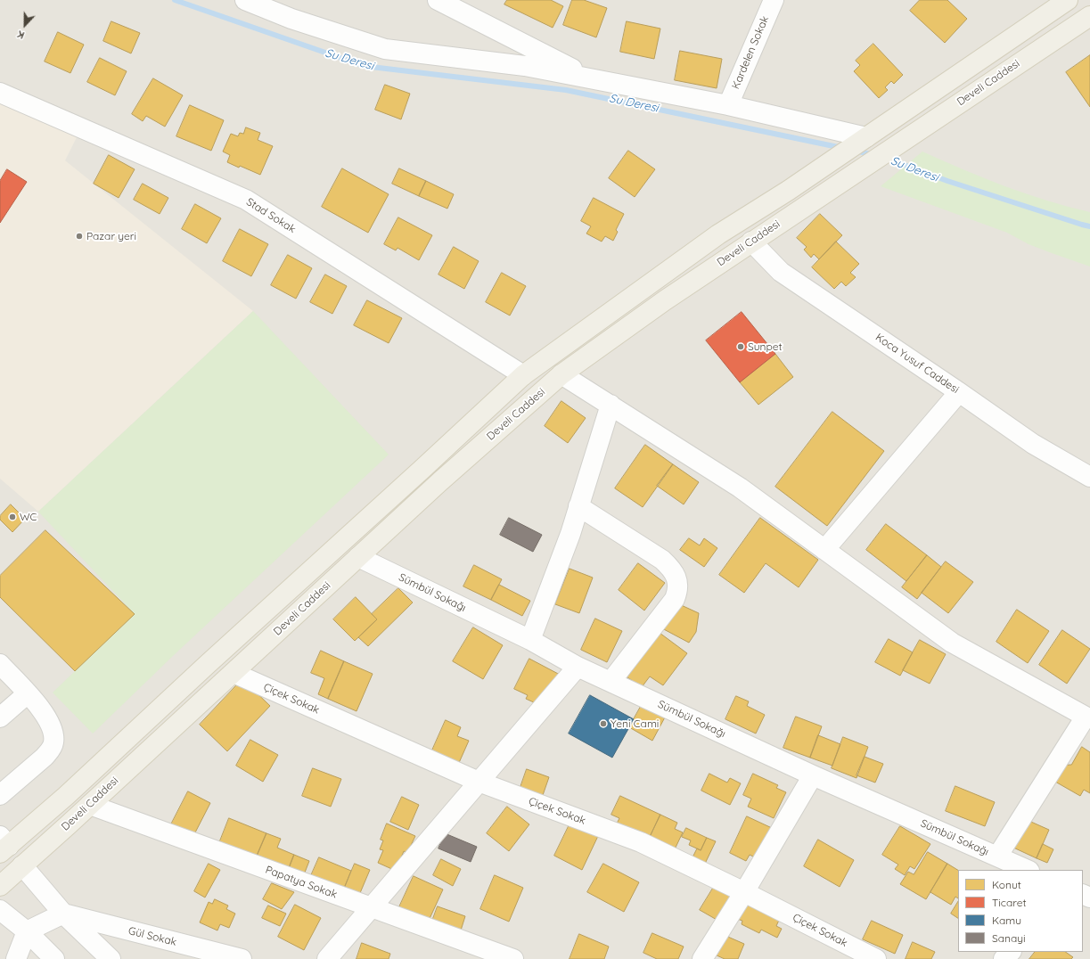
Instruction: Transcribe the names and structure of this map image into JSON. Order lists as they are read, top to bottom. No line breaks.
{"streets":{"main road":["Develi Caddesi"],"street":["Kardelen Sokak","Stad Sokak","Koca Yusuf Caddesi","Sümbül Sokağı","Çiçek Sokak","Papatya Sokak","Gül Sokak"]},"crossings":[["Develi Caddesi","Stad Sokak"],["Develi Caddesi","Koca Yusuf Caddesi"],["Develi Caddesi","Sümbül Sokağı"],["Develi Caddesi","Çiçek Sokak"],["Develi Caddesi","Papatya Sokak"]],"water":["Su Deresi"],"places":["Pazar yeri","Sunpet","WC","Yeni Cami"],"legend":["Konut","Ticaret","Kamu","Sanayi"],"north":"bottom"}
